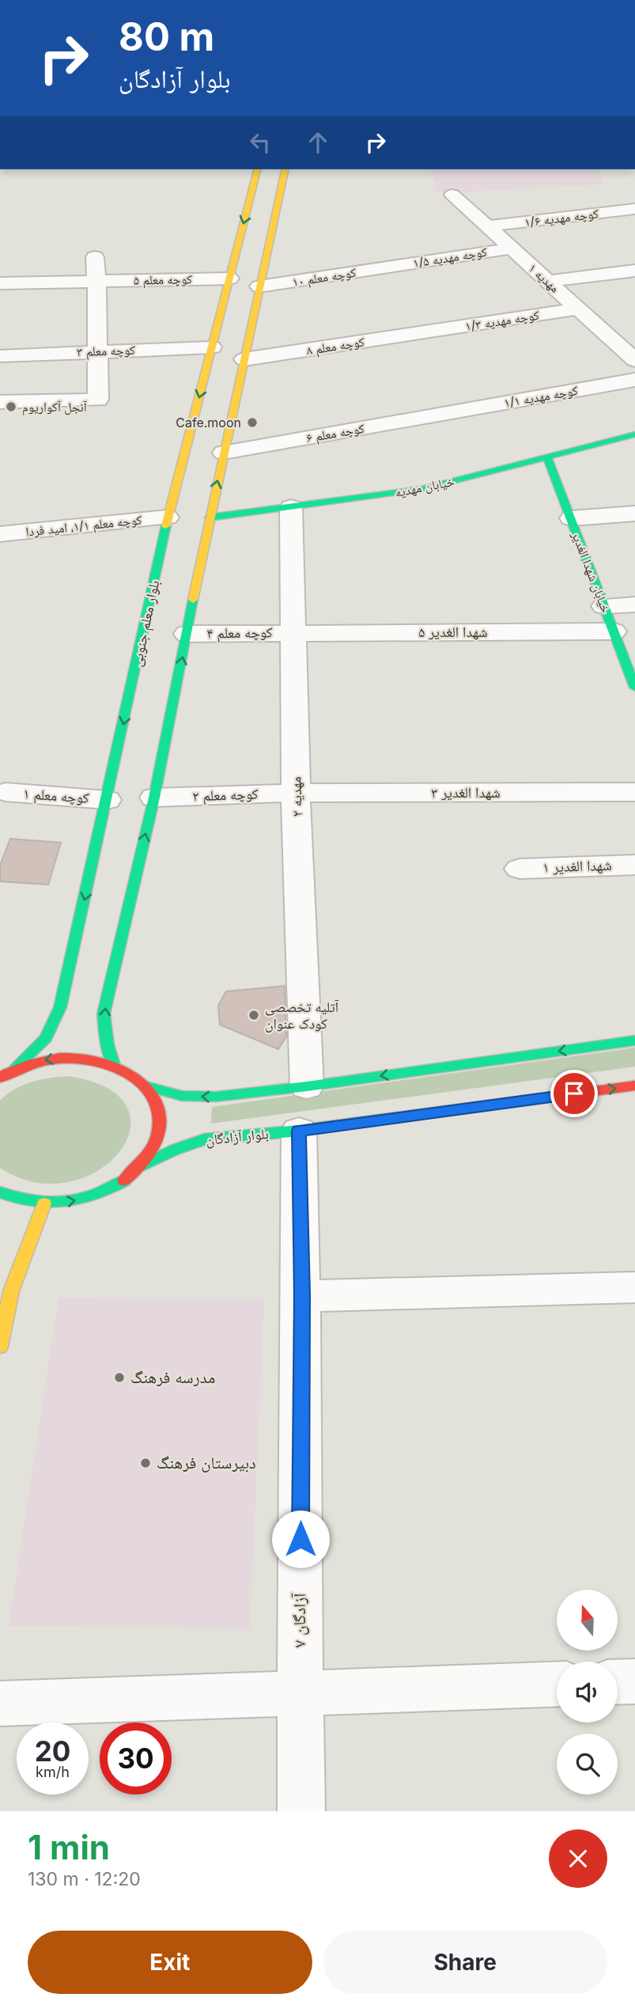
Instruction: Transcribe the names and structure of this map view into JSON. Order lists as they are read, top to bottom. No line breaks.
{"streets":{"main road":["خیابان مهدیه","خیابان شهدا الغدیر","بلوار معلم جنوبی","بلوار آزادگان"],"street":["کوچه مهدیه ۱/۶","کوچه مهدیه ۱/۵","کوچه معلم ۱۰","مهدیه ۱","کوچه معلم ۵","کوچه مهدیه ۱/۳","کوچه معلم ۸","کوچه معلم ۳","کوچه مهدیه ۱/۱","کوچه معلم ۶","کوچه معلم ۱/۱، امید فردا","شهدا الغدیر ۵","کوچه معلم ۴","شهدا الغدیر ۳","کوچه معلم ۲","کوچه معلم ۱","مهدیه ۲","شهدا الغدیر ۱","آزادگان ۷"]},"crossings":[["کوچه مهدیه ۱/۶","مهدیه ۱"],["کوچه مهدیه ۱/۵","کوچه معلم ۱۰"],["کوچه مهدیه ۱/۵","مهدیه ۱"],["مهدیه ۱","کوچه مهدیه ۱/۳"],["کوچه معلم ۵","بلوار معلم جنوبی"],["کوچه مهدیه ۱/۳","کوچه معلم ۸"],["کوچه معلم ۳","بلوار معلم جنوبی"],["کوچه مهدیه ۱/۱","کوچه معلم ۶"],["خیابان مهدیه","خیابان شهدا الغدیر"],["خیابان مهدیه","مهدیه ۲"],["کوچه معلم ۱/۱، امید فردا","بلوار معلم جنوبی"],["خیابان شهدا الغدیر","شهدا الغدیر ۵"],["بلوار معلم جنوبی","کوچه معلم ۱"],["شهدا الغدیر ۵","کوچه معلم ۴"],["شهدا الغدیر ۵","مهدیه ۲"],["کوچه معلم ۴","مهدیه ۲"],["شهدا الغدیر ۳","کوچه معلم ۲"],["شهدا الغدیر ۳","مهدیه ۲"],["کوچه معلم ۲","مهدیه ۲"],["بلوار آزادگان","آزادگان ۷"]],"places":["آنجل آکواریوم","Cafe.moon","آتلیه تخصصی کودک عنوان","مدرسه فرهنگ","دبیرستان فرهنگ"],"north":"top","page":{"turn":["80 m","بلوار آزادگان"],"speed":"20 km/h","limit":"30","heading":["1 min","130 m · 12:20"],"buttons":["Exit","Share"]}}
